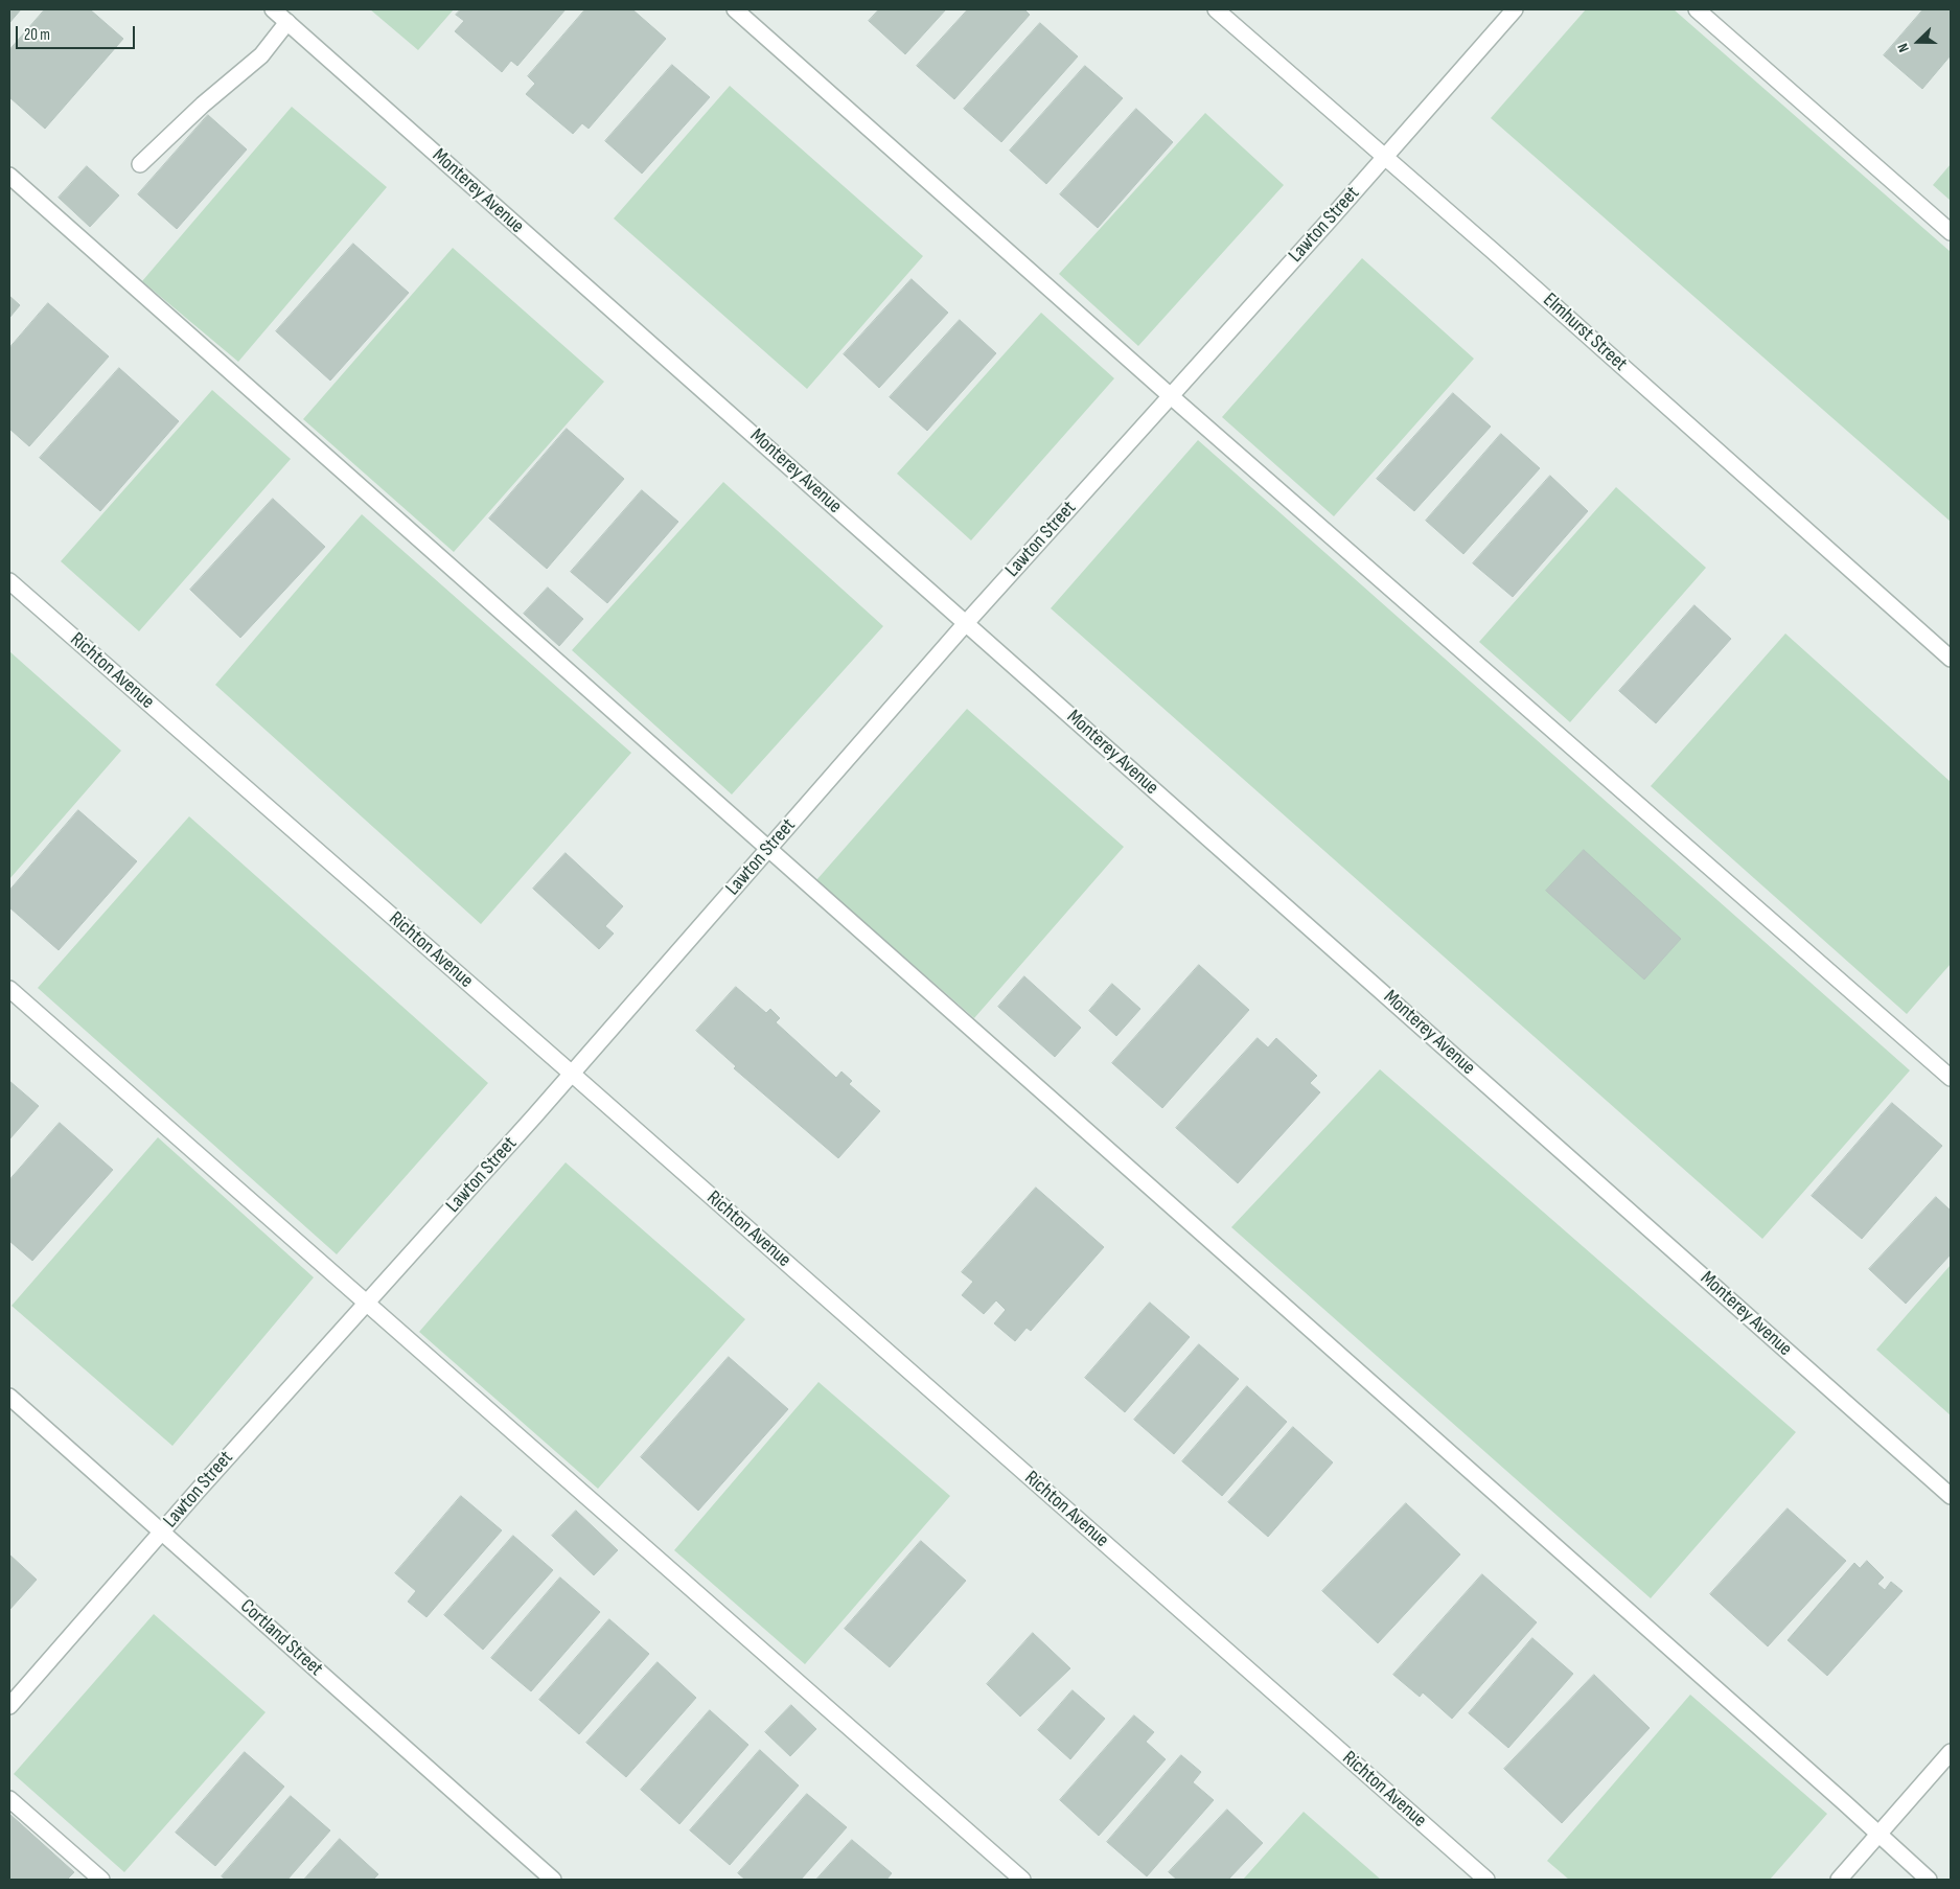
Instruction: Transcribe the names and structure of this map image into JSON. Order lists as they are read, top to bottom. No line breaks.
{"streets":{"street":["Monterey Avenue","Lawton Street","Elmhurst Street","Richton Avenue","Cortland Street"]},"crossings":[["Monterey Avenue","Lawton Street"],["Lawton Street","Elmhurst Street"],["Lawton Street","Richton Avenue"],["Lawton Street","Cortland Street"]],"scale_bar":"20 m","north":"left"}
